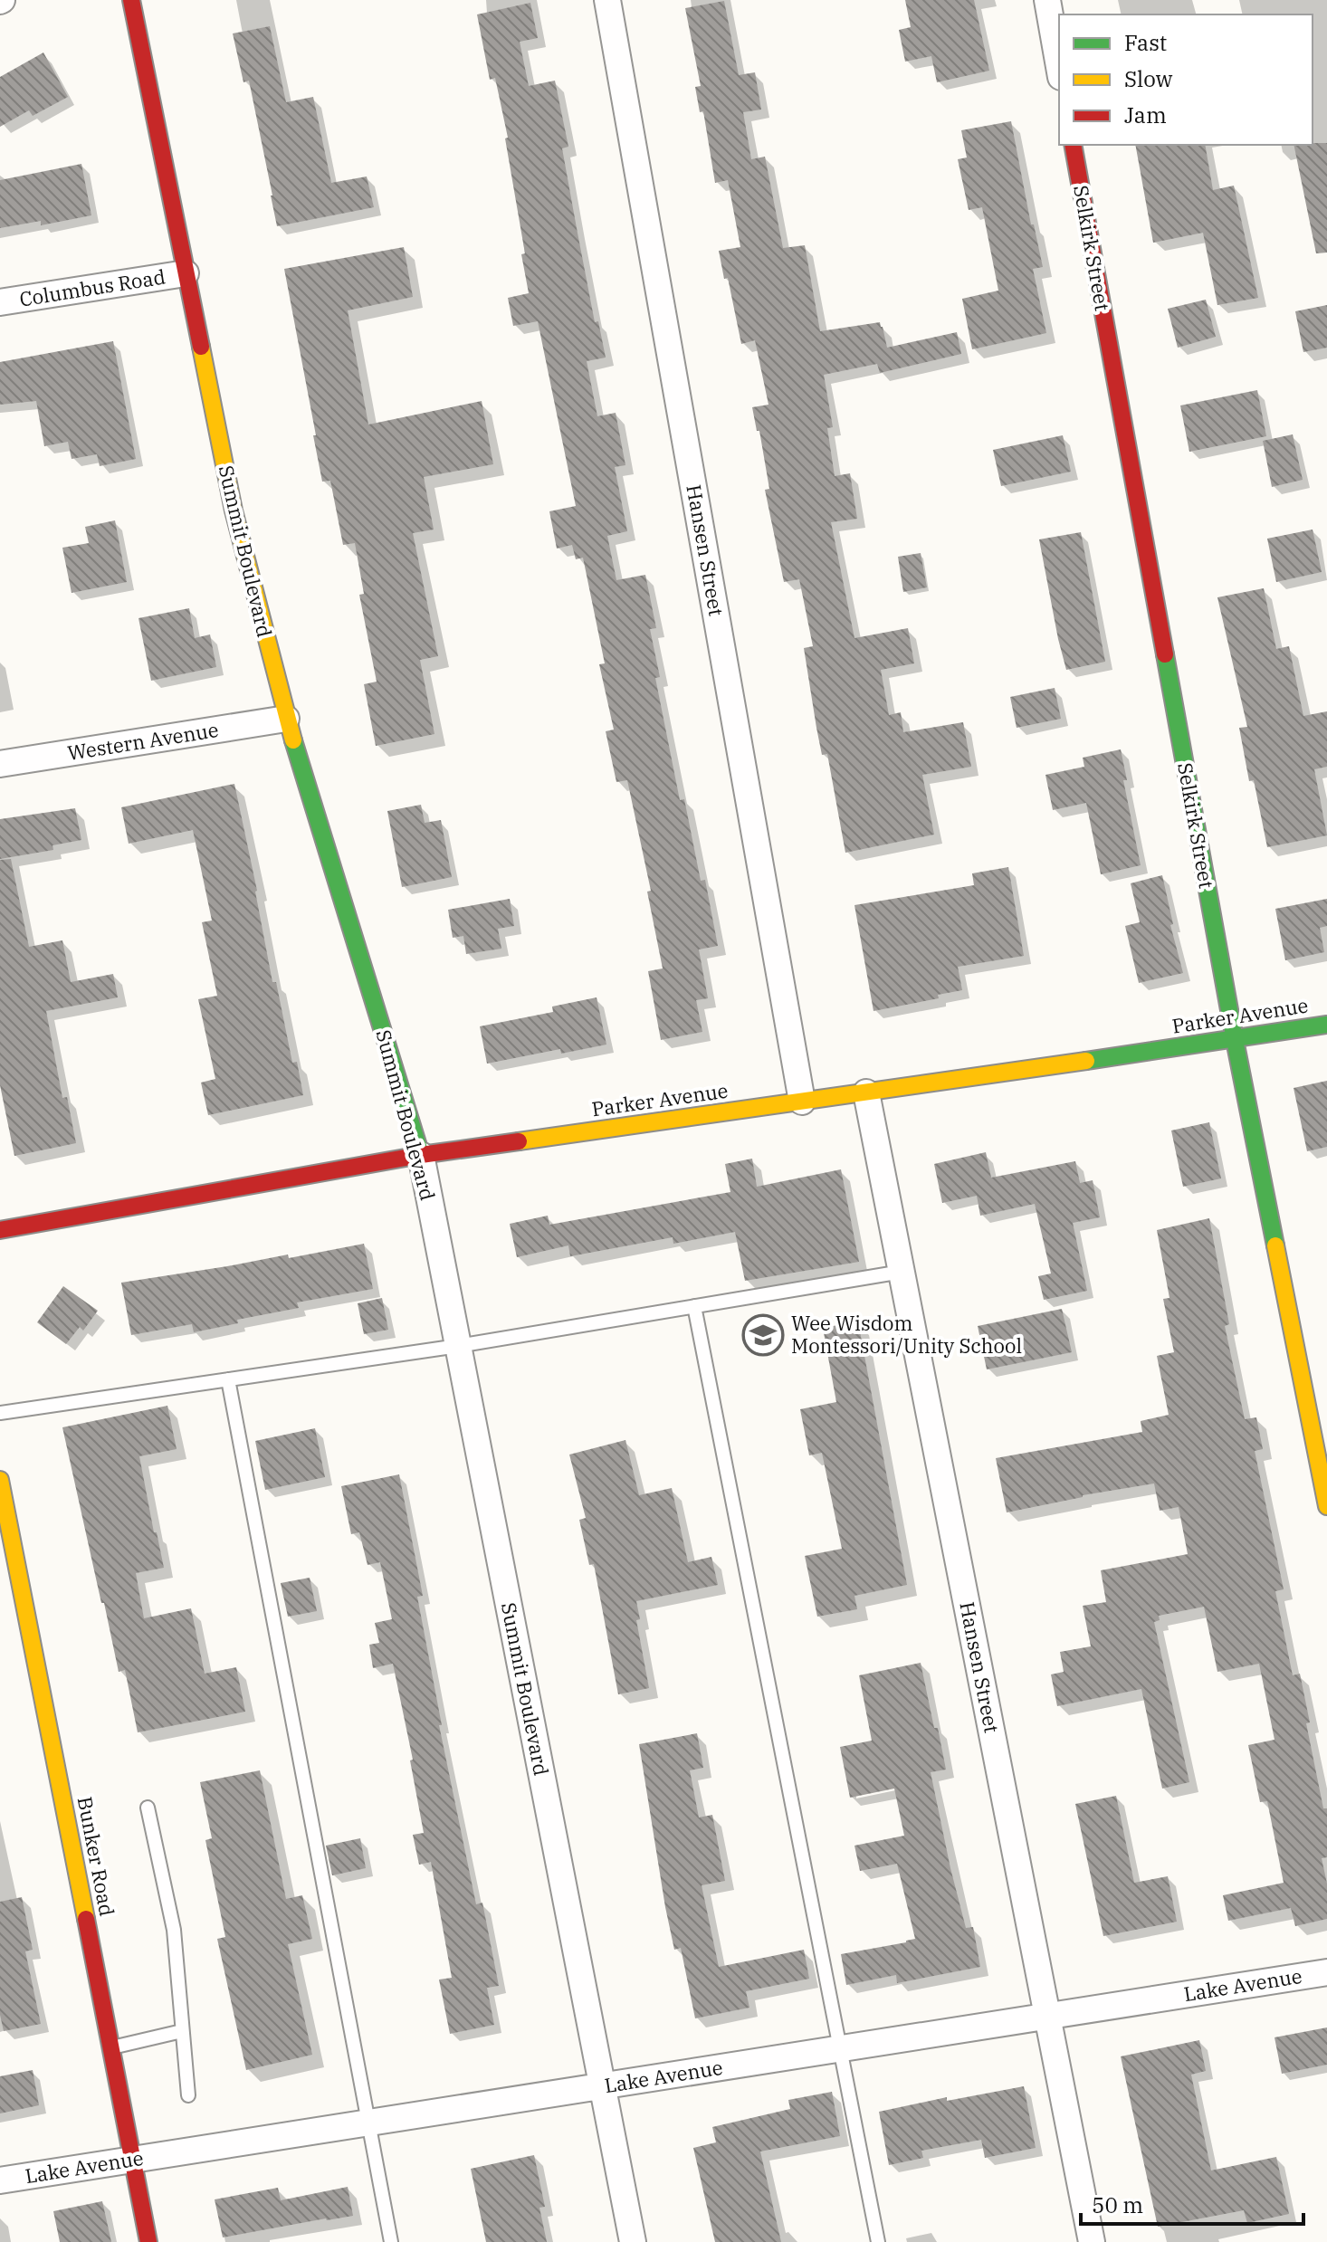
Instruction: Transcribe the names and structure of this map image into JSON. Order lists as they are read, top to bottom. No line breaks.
{"streets":{"street":["Selkirk Street","Columbus Road","Hansen Street","Summit Boulevard","Western Avenue","Parker Avenue","Bunker Road","Lake Avenue"]},"crossings":[["Selkirk Street","Parker Avenue"],["Columbus Road","Summit Boulevard"],["Hansen Street","Parker Avenue"],["Hansen Street","Lake Avenue"],["Summit Boulevard","Western Avenue"],["Summit Boulevard","Parker Avenue"],["Summit Boulevard","Lake Avenue"],["Bunker Road","Lake Avenue"]],"places":{"school or university":["Wee Wisdom Montessori/Unity School"]},"legend":["Fast","Slow","Jam"],"scale_bar":"50 m"}
